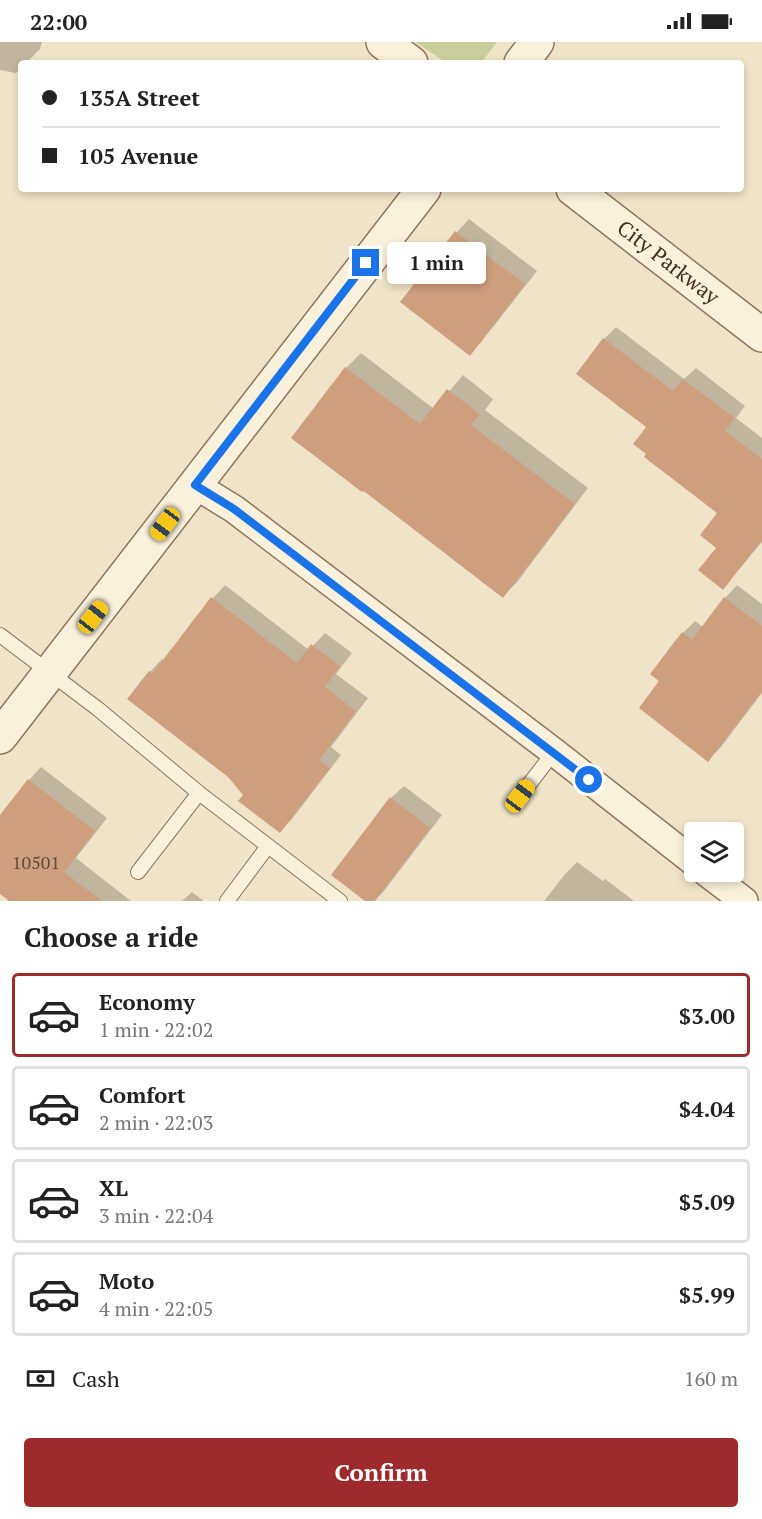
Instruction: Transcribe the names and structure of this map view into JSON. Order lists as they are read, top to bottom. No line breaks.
{"streets":{"street":["City Parkway"]},"house_numbers":["10501"],"page":{"status":"22:00","banner":["135A Street","105 Avenue"],"bubble":"1 min","heading":"Choose a ride","list":[{"name":"Economy","note":"1 min · 22:02","value":"$3.00"},{"name":"Comfort","note":"2 min · 22:03","value":"$4.04"},{"name":"XL","note":"3 min · 22:04","value":"$5.09"},{"name":"Moto","note":"4 min · 22:05","value":"$5.99"}],"pay":["Cash","160 m"],"buttons":"Confirm"}}
